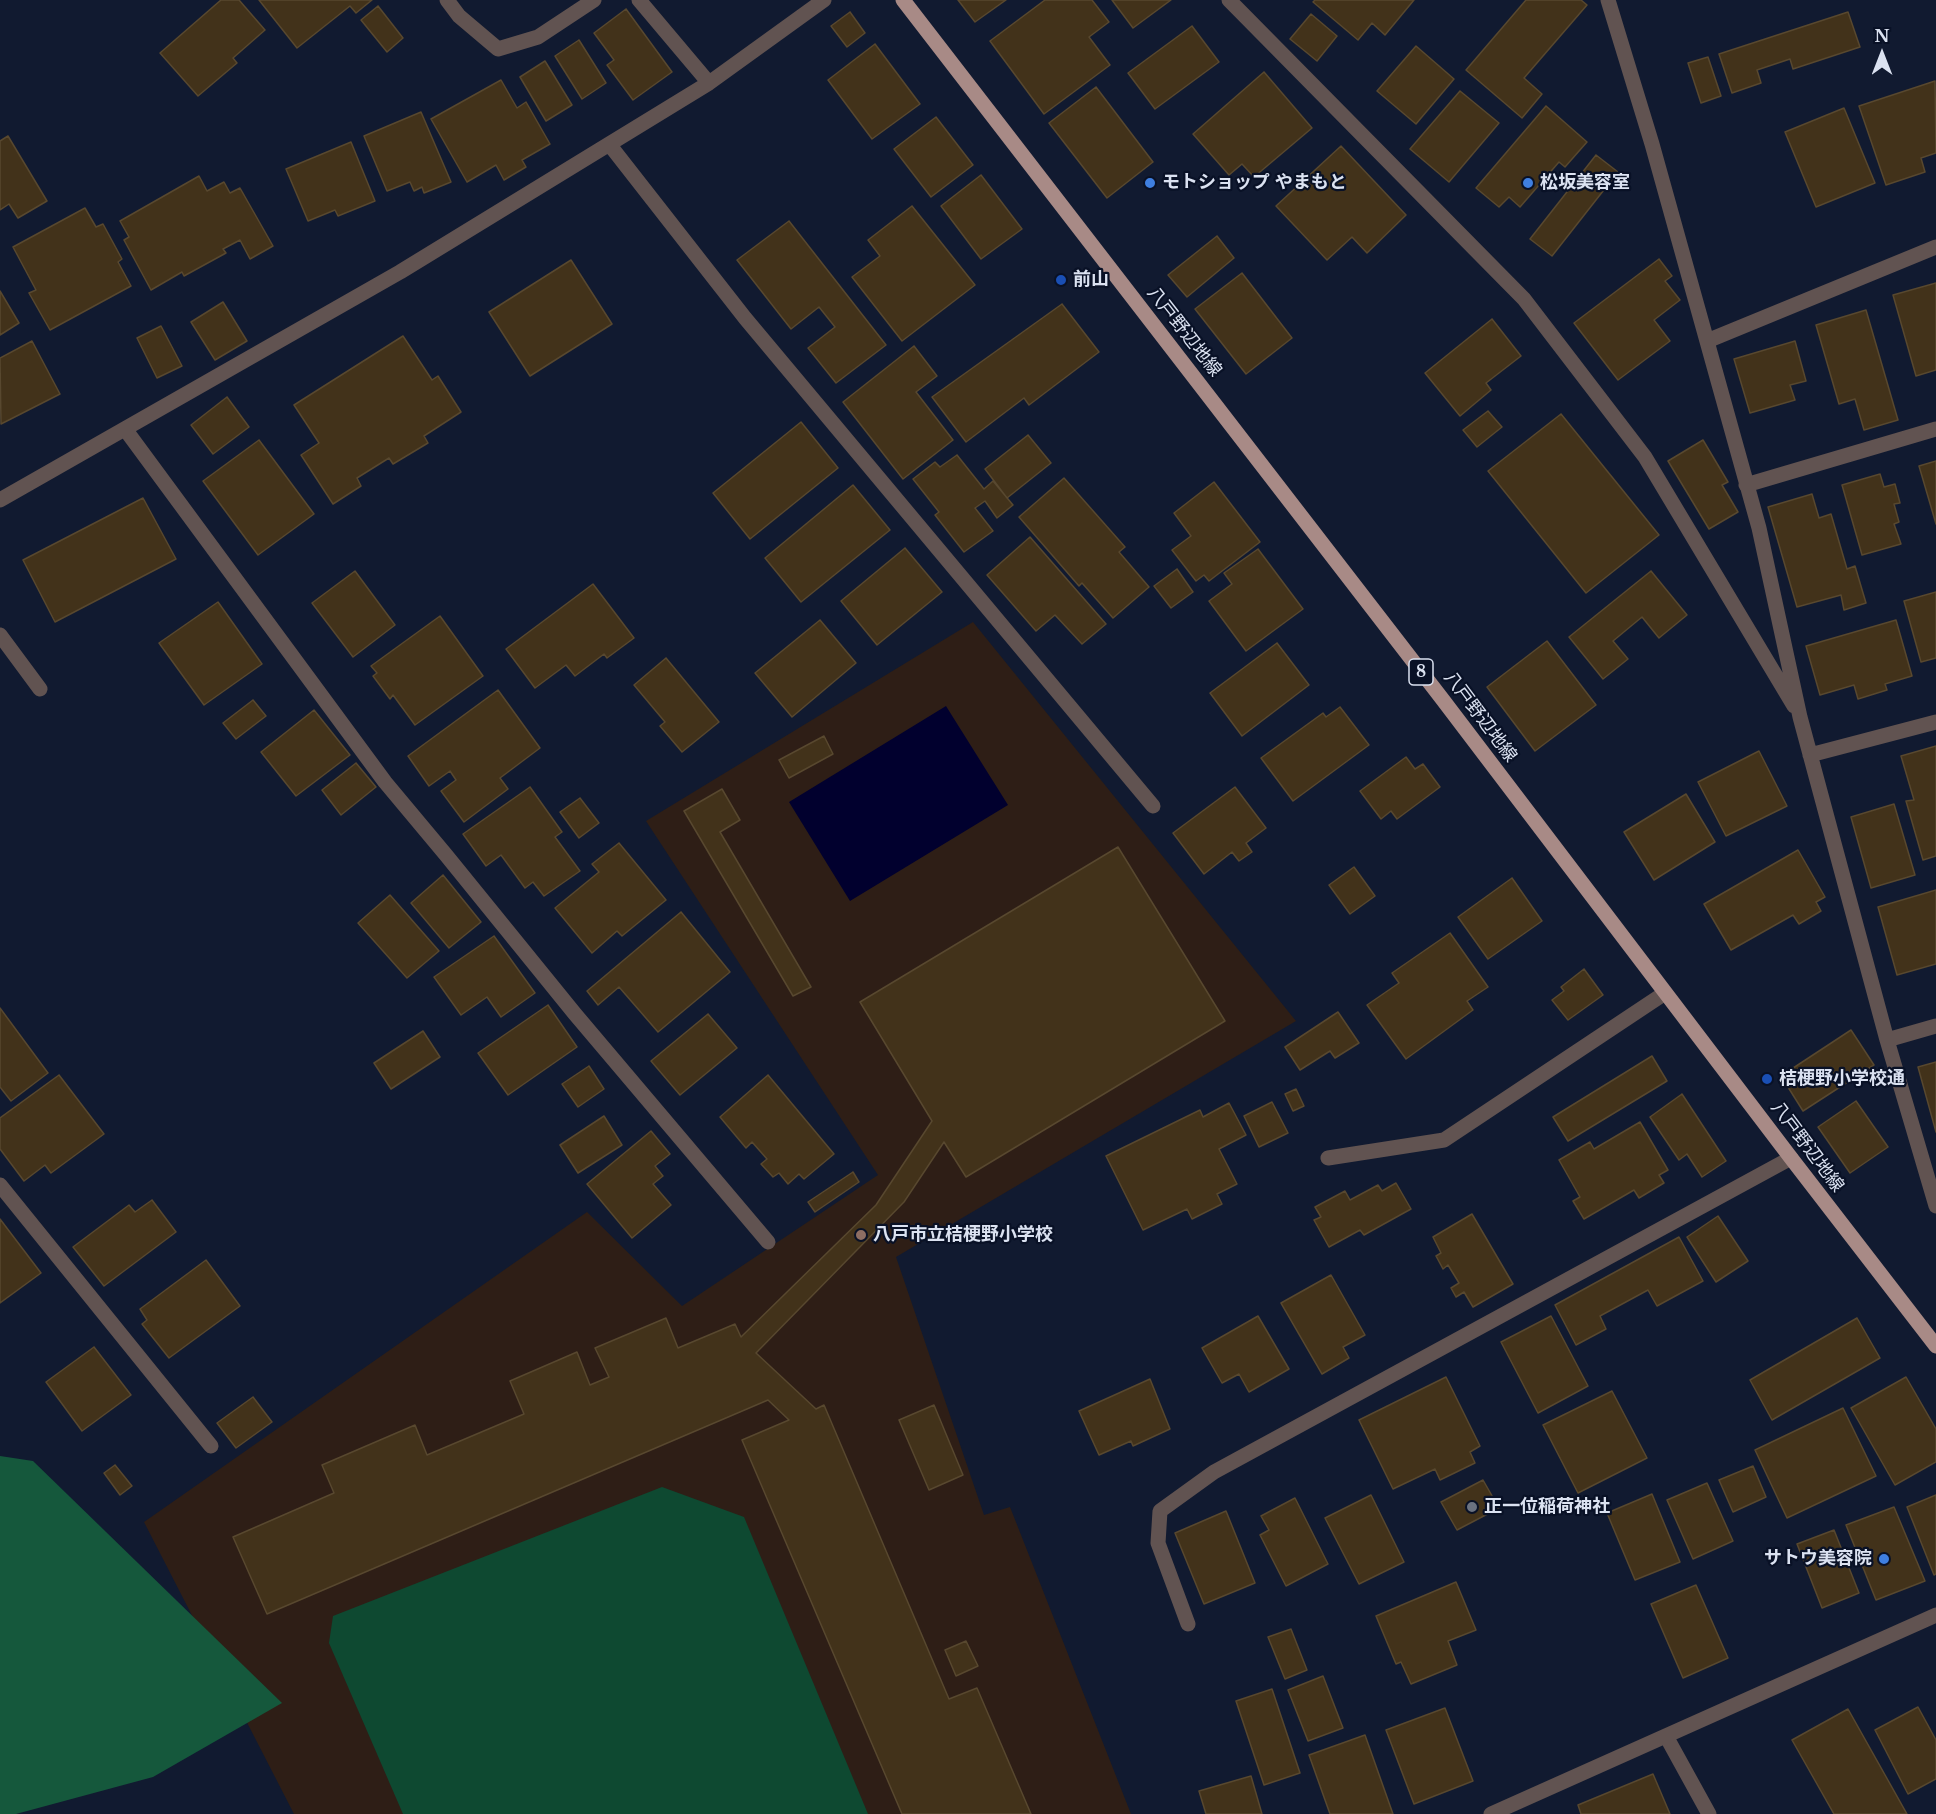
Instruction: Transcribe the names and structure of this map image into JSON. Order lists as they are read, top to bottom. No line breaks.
{"streets":{"main road":["八戸野辺地線","8"]},"places":["モトショップ やまもと","松坂美容室","前山","桔梗野小学校通","八戸市立桔梗野小学校","正一位稲荷神社","サトウ美容院"],"north":"top"}
